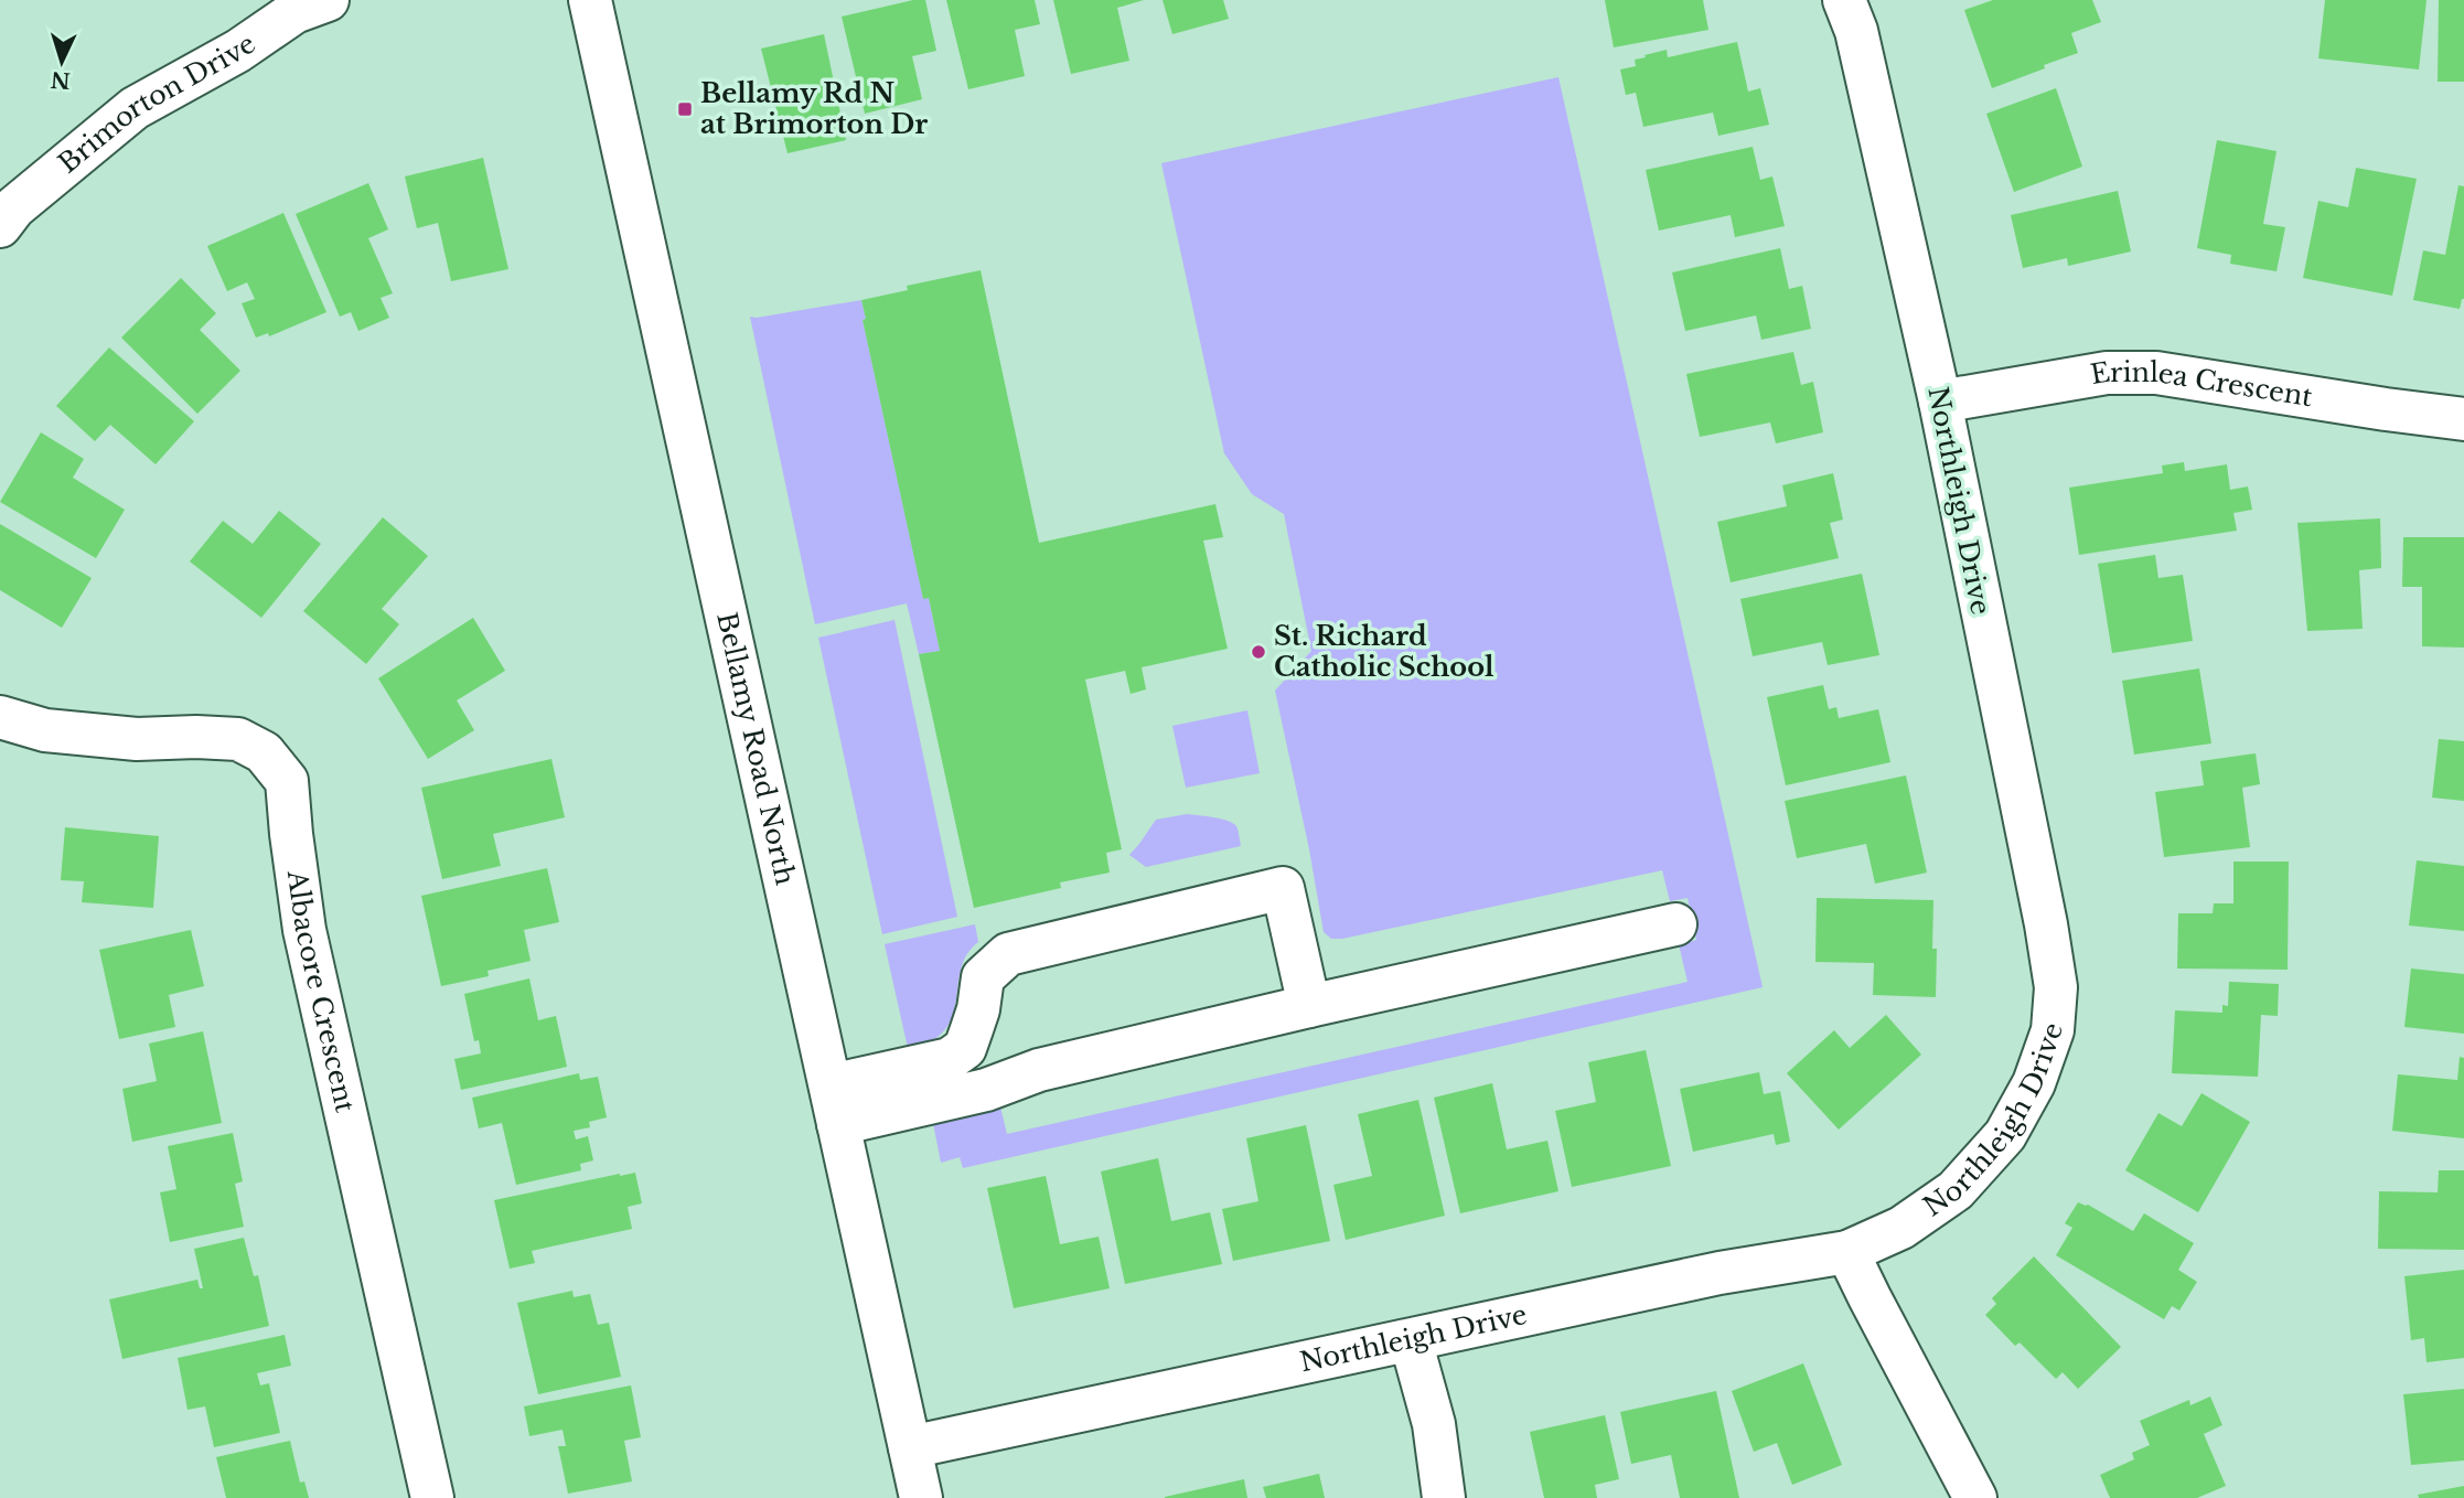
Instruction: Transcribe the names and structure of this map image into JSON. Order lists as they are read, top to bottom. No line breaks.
{"streets":{"street":["Brimorton Drive","Erinlea Crescent","Northleigh Drive","Bellamy Road North","Albacore Crescent"]},"crossings":[["Erinlea Crescent","Northleigh Drive"],["Northleigh Drive","Bellamy Road North"]],"places":{"transit":["Bellamy Rd N at Brimorton Dr"],"other":["St. Richard Catholic School"]},"north":"bottom"}
